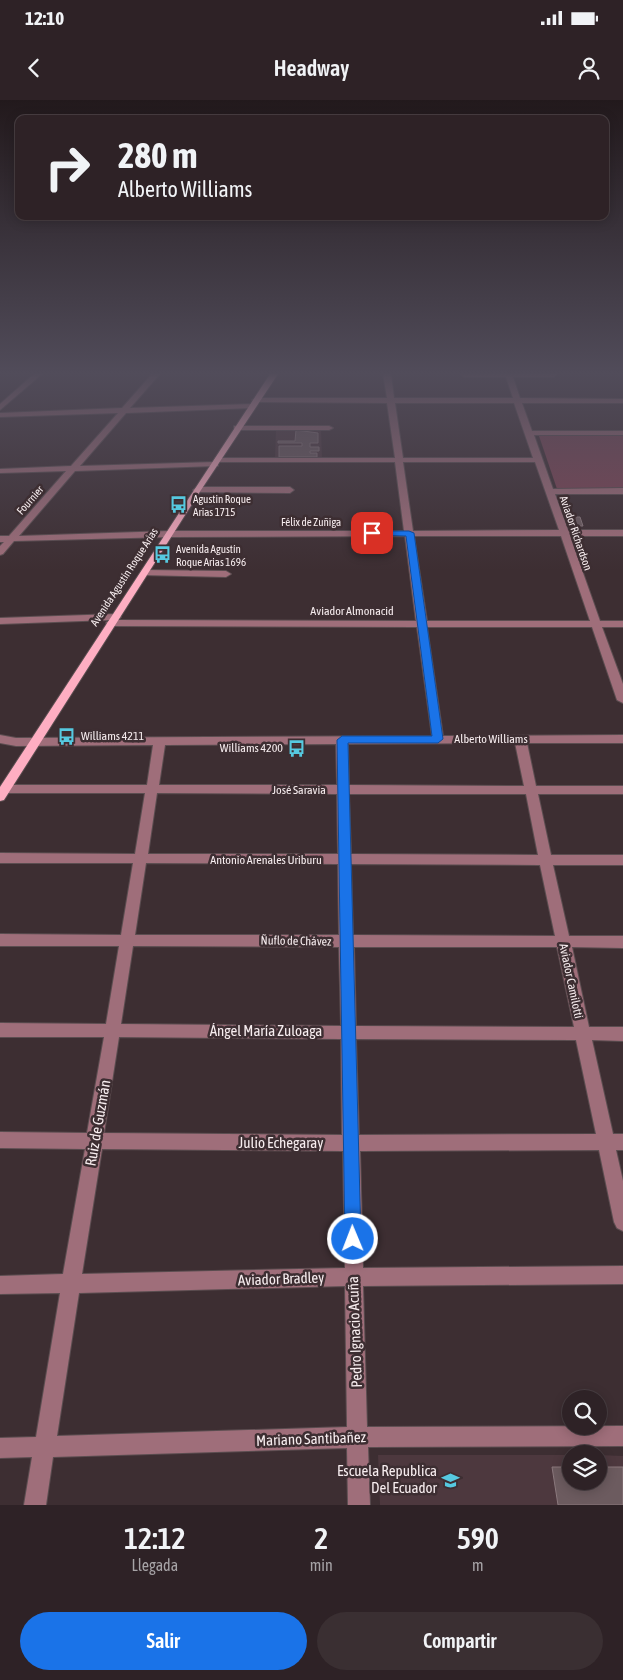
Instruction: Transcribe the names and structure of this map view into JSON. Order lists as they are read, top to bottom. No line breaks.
{"streets":{"main road":["Avenida Agustín Roque Arias"],"street":["Fournier","Félix de Zuñiga","Aviador Richardson","Aviador Almonacid","Alberto Williams","José Saravia","Antonio Arenales Uriburu","Ñuflo de Chávez","Aviador Camilotti","Ángel María Zuloaga","Ruiz de Guzmán","Julio Echegaray","Aviador Bradley","Pedro Ignacio Acuña","Mariano Santibañez"]},"crossings":[["Fournier","Félix de Zuñiga"],["Félix de Zuñiga","Aviador Richardson"],["Félix de Zuñiga","Avenida Agustín Roque Arias"],["Aviador Richardson","Aviador Almonacid"],["Avenida Agustín Roque Arias","Aviador Almonacid"],["Avenida Agustín Roque Arias","Alberto Williams"],["Avenida Agustín Roque Arias","José Saravia"],["Alberto Williams","Aviador Camilotti"],["Alberto Williams","Ruiz de Guzmán"],["Alberto Williams","Pedro Ignacio Acuña"],["José Saravia","Aviador Camilotti"],["José Saravia","Ruiz de Guzmán"],["José Saravia","Pedro Ignacio Acuña"],["Antonio Arenales Uriburu","Aviador Camilotti"],["Antonio Arenales Uriburu","Ruiz de Guzmán"],["Antonio Arenales Uriburu","Pedro Ignacio Acuña"],["Ñuflo de Chávez","Aviador Camilotti"],["Ñuflo de Chávez","Ruiz de Guzmán"],["Ñuflo de Chávez","Pedro Ignacio Acuña"],["Aviador Camilotti","Ángel María Zuloaga"],["Aviador Camilotti","Julio Echegaray"],["Ángel María Zuloaga","Ruiz de Guzmán"],["Ángel María Zuloaga","Pedro Ignacio Acuña"],["Ruiz de Guzmán","Julio Echegaray"],["Ruiz de Guzmán","Aviador Bradley"],["Ruiz de Guzmán","Mariano Santibañez"],["Julio Echegaray","Pedro Ignacio Acuña"],["Aviador Bradley","Pedro Ignacio Acuña"],["Pedro Ignacio Acuña","Mariano Santibañez"]],"places":{"bus stop":["Agustin Roque Arias 1715","Avenida Agustín Roque Arias 1696","Williams 4211","Williams 4200"],"school or university":["Escuela Republica Del Ecuador"]},"page":{"status":"12:10","header":"Headway","turn":["280 m","Alberto Williams"],"eta":["12:12","Llegada","2","min","590","m"],"buttons":["Salir","Compartir"]}}
